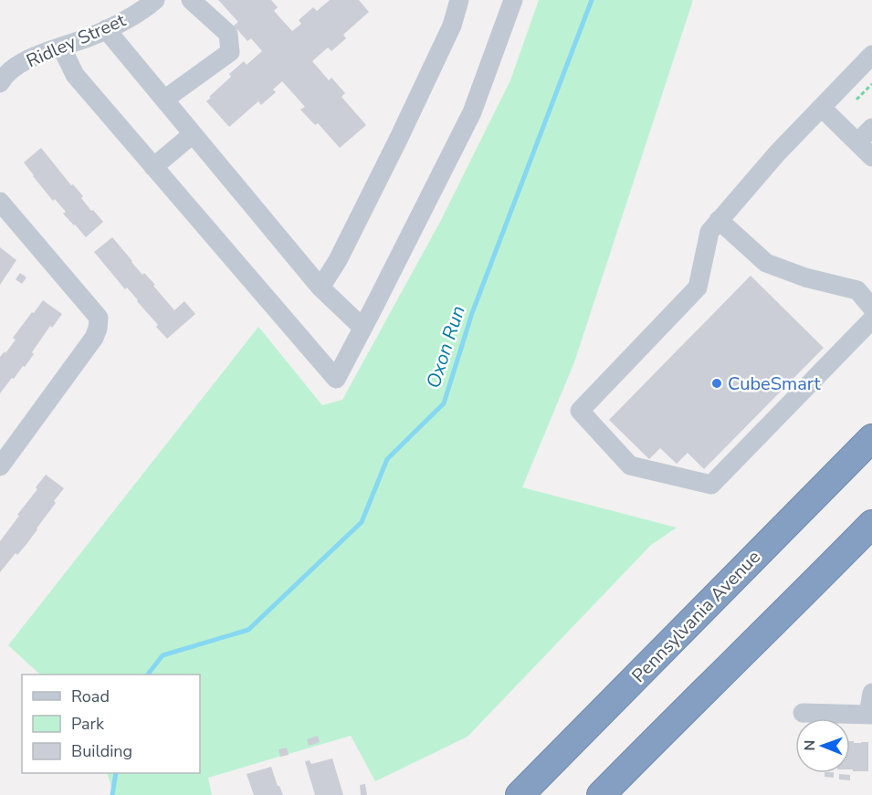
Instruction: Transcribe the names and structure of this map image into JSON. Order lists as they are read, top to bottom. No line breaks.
{"streets":{"highway":["Pennsylvania Avenue"],"street":["Ridley Street"]},"water":["Oxon Run"],"places":["CubeSmart"],"legend":["Road","Park","Building"],"north":"left"}
